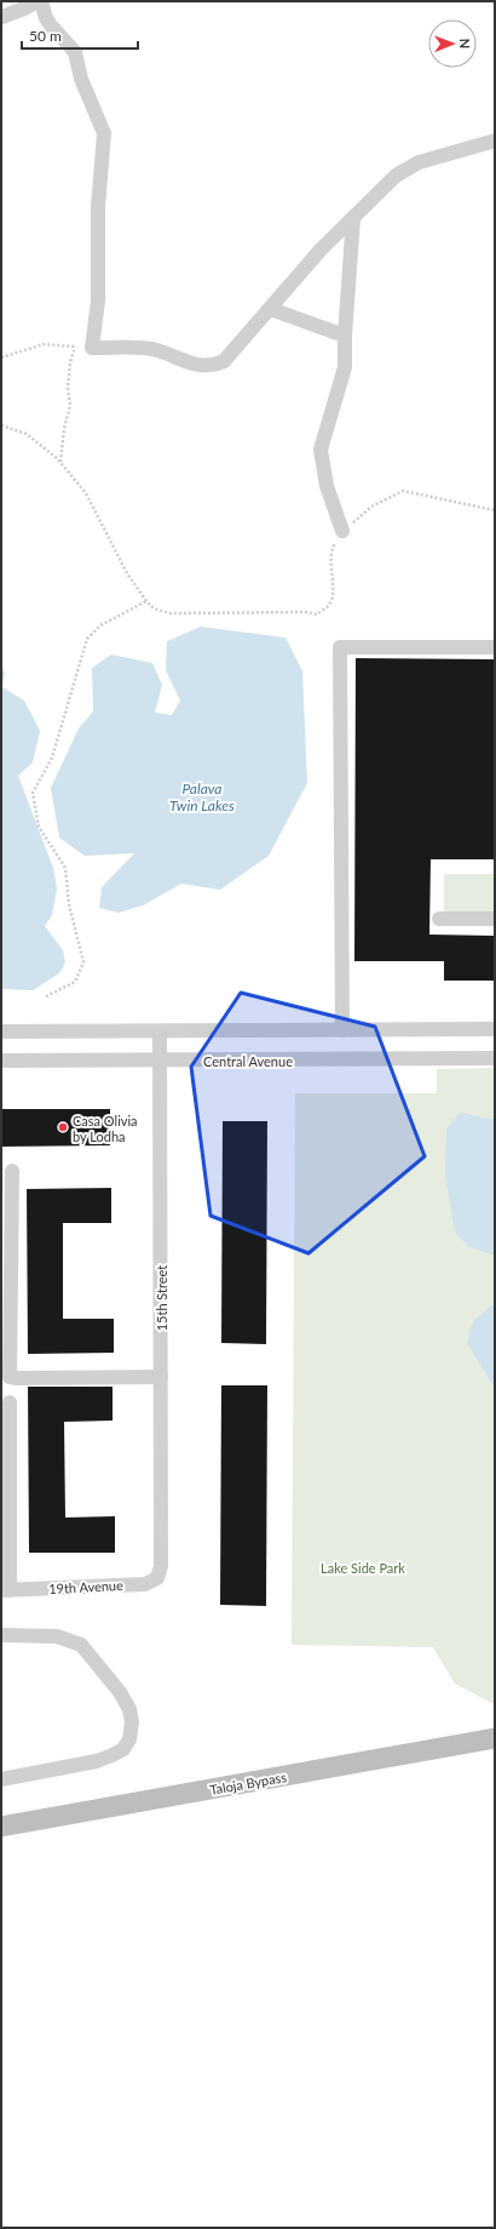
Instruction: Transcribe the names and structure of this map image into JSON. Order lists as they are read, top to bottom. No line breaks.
{"streets":{"main road":["Taloja Bypass"],"street":["Central Avenue","15th Street","19th Avenue"]},"crossings":[["Central Avenue","15th Street"],["15th Street","19th Avenue"]],"water":["Palava Twin Lakes"],"parks":["Lake Side Park"],"places":["Casa Olivia by Lodha"],"scale_bar":"50 m","north":"right"}
